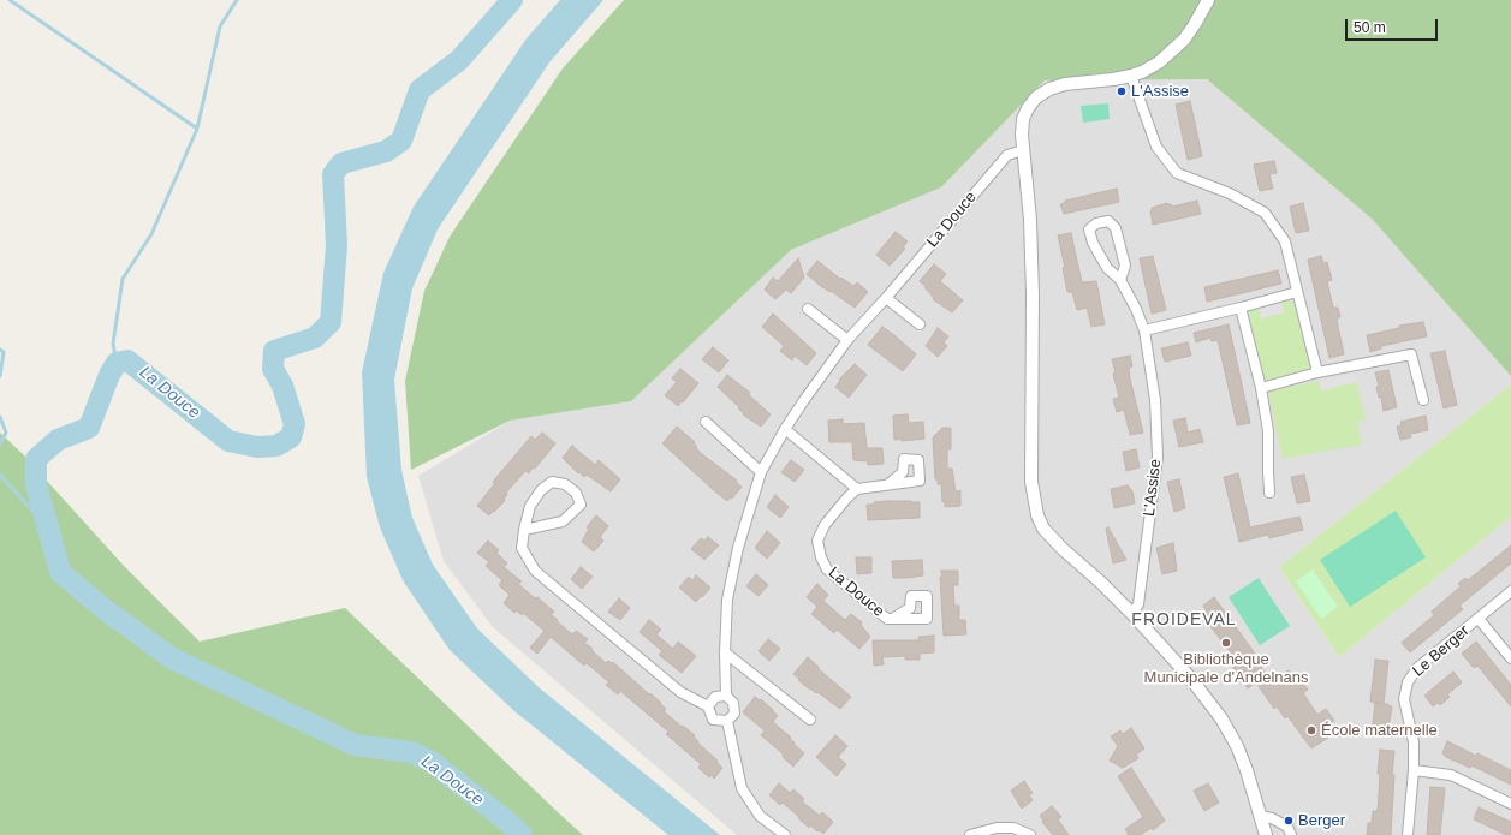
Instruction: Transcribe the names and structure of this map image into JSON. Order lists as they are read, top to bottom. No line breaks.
{"streets":{"street":["La Douce","L'Assise","Le Berger"]},"districts":["FROIDEVAL"],"water":["La Douce"],"places":["L'Assise","Bibliothèque Municipale d'Andelnans","École maternelle","Berger"],"scale_bar":"50 m"}
